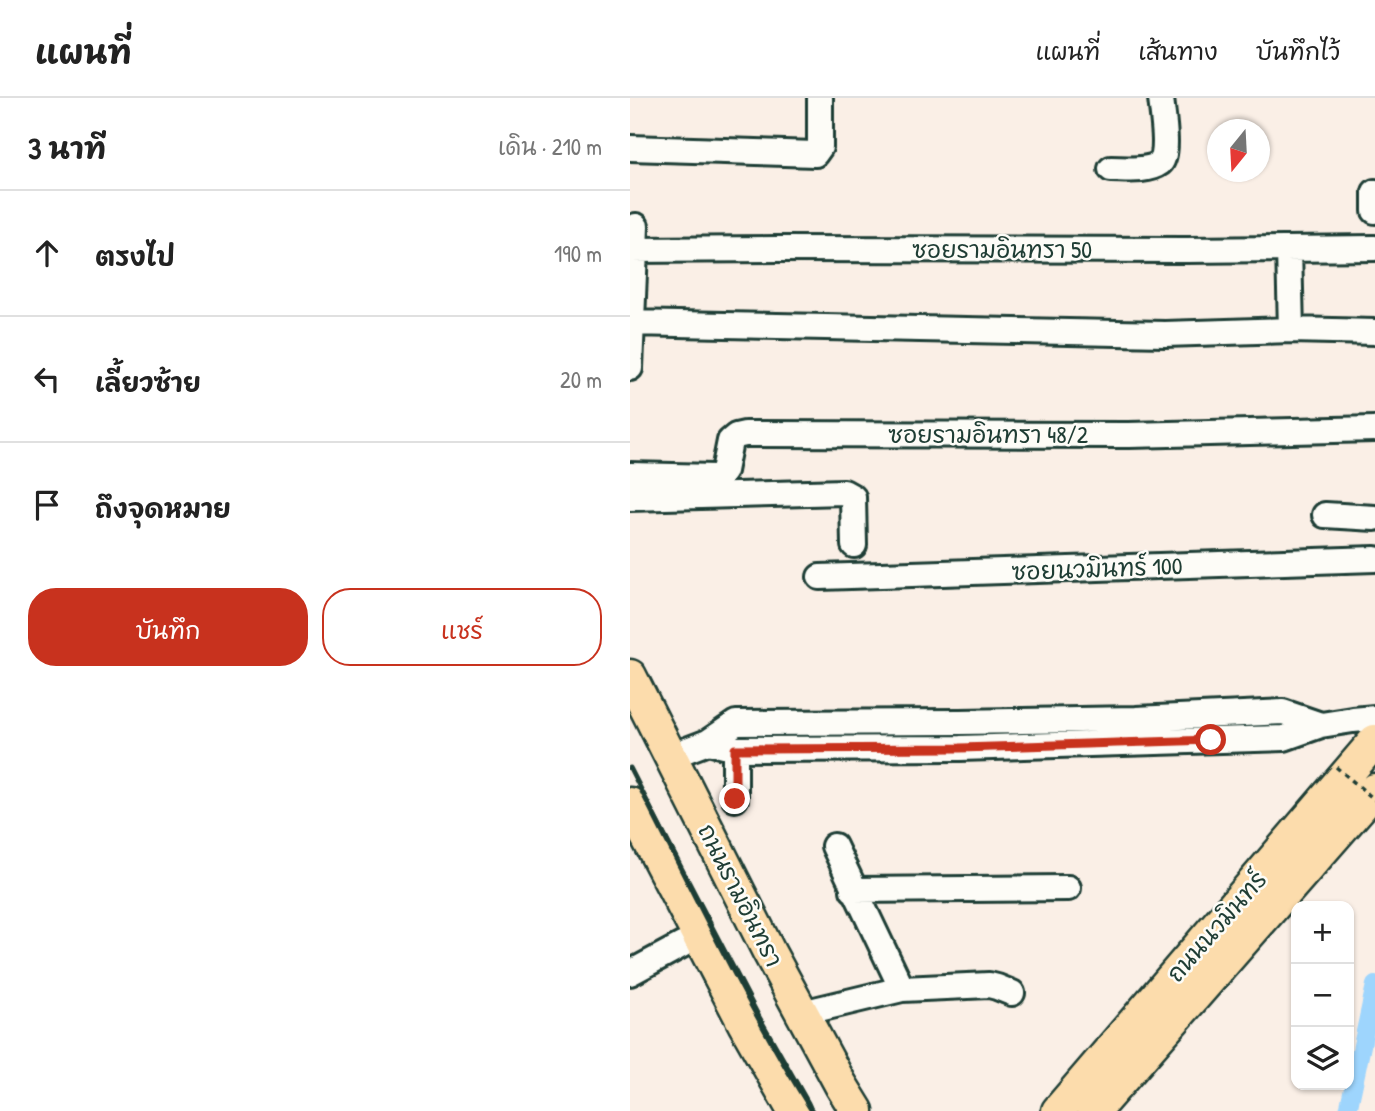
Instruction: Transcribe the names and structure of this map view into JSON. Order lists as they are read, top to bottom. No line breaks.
{"streets":{"main road":["ถนนรามอินทรา","ถนนนวมินทร์"],"street":["ซอยรามอินทรา 50","ซอยรามอินทรา 48/2","ซอยนวมินทร์ 100"]},"north":"bottom","page":{"header":"แผนที่","nav":["แผนที่","เส้นทาง","บันทึกไว้"],"heading":["3 นาที","เดิน · 210 m"],"list":[["ตรงไป","190 m"],["เลี้ยวซ้าย","20 m"],"ถึงจุดหมาย"],"buttons":["บันทึก","แชร์"],"map_buttons":["+","−"]}}
